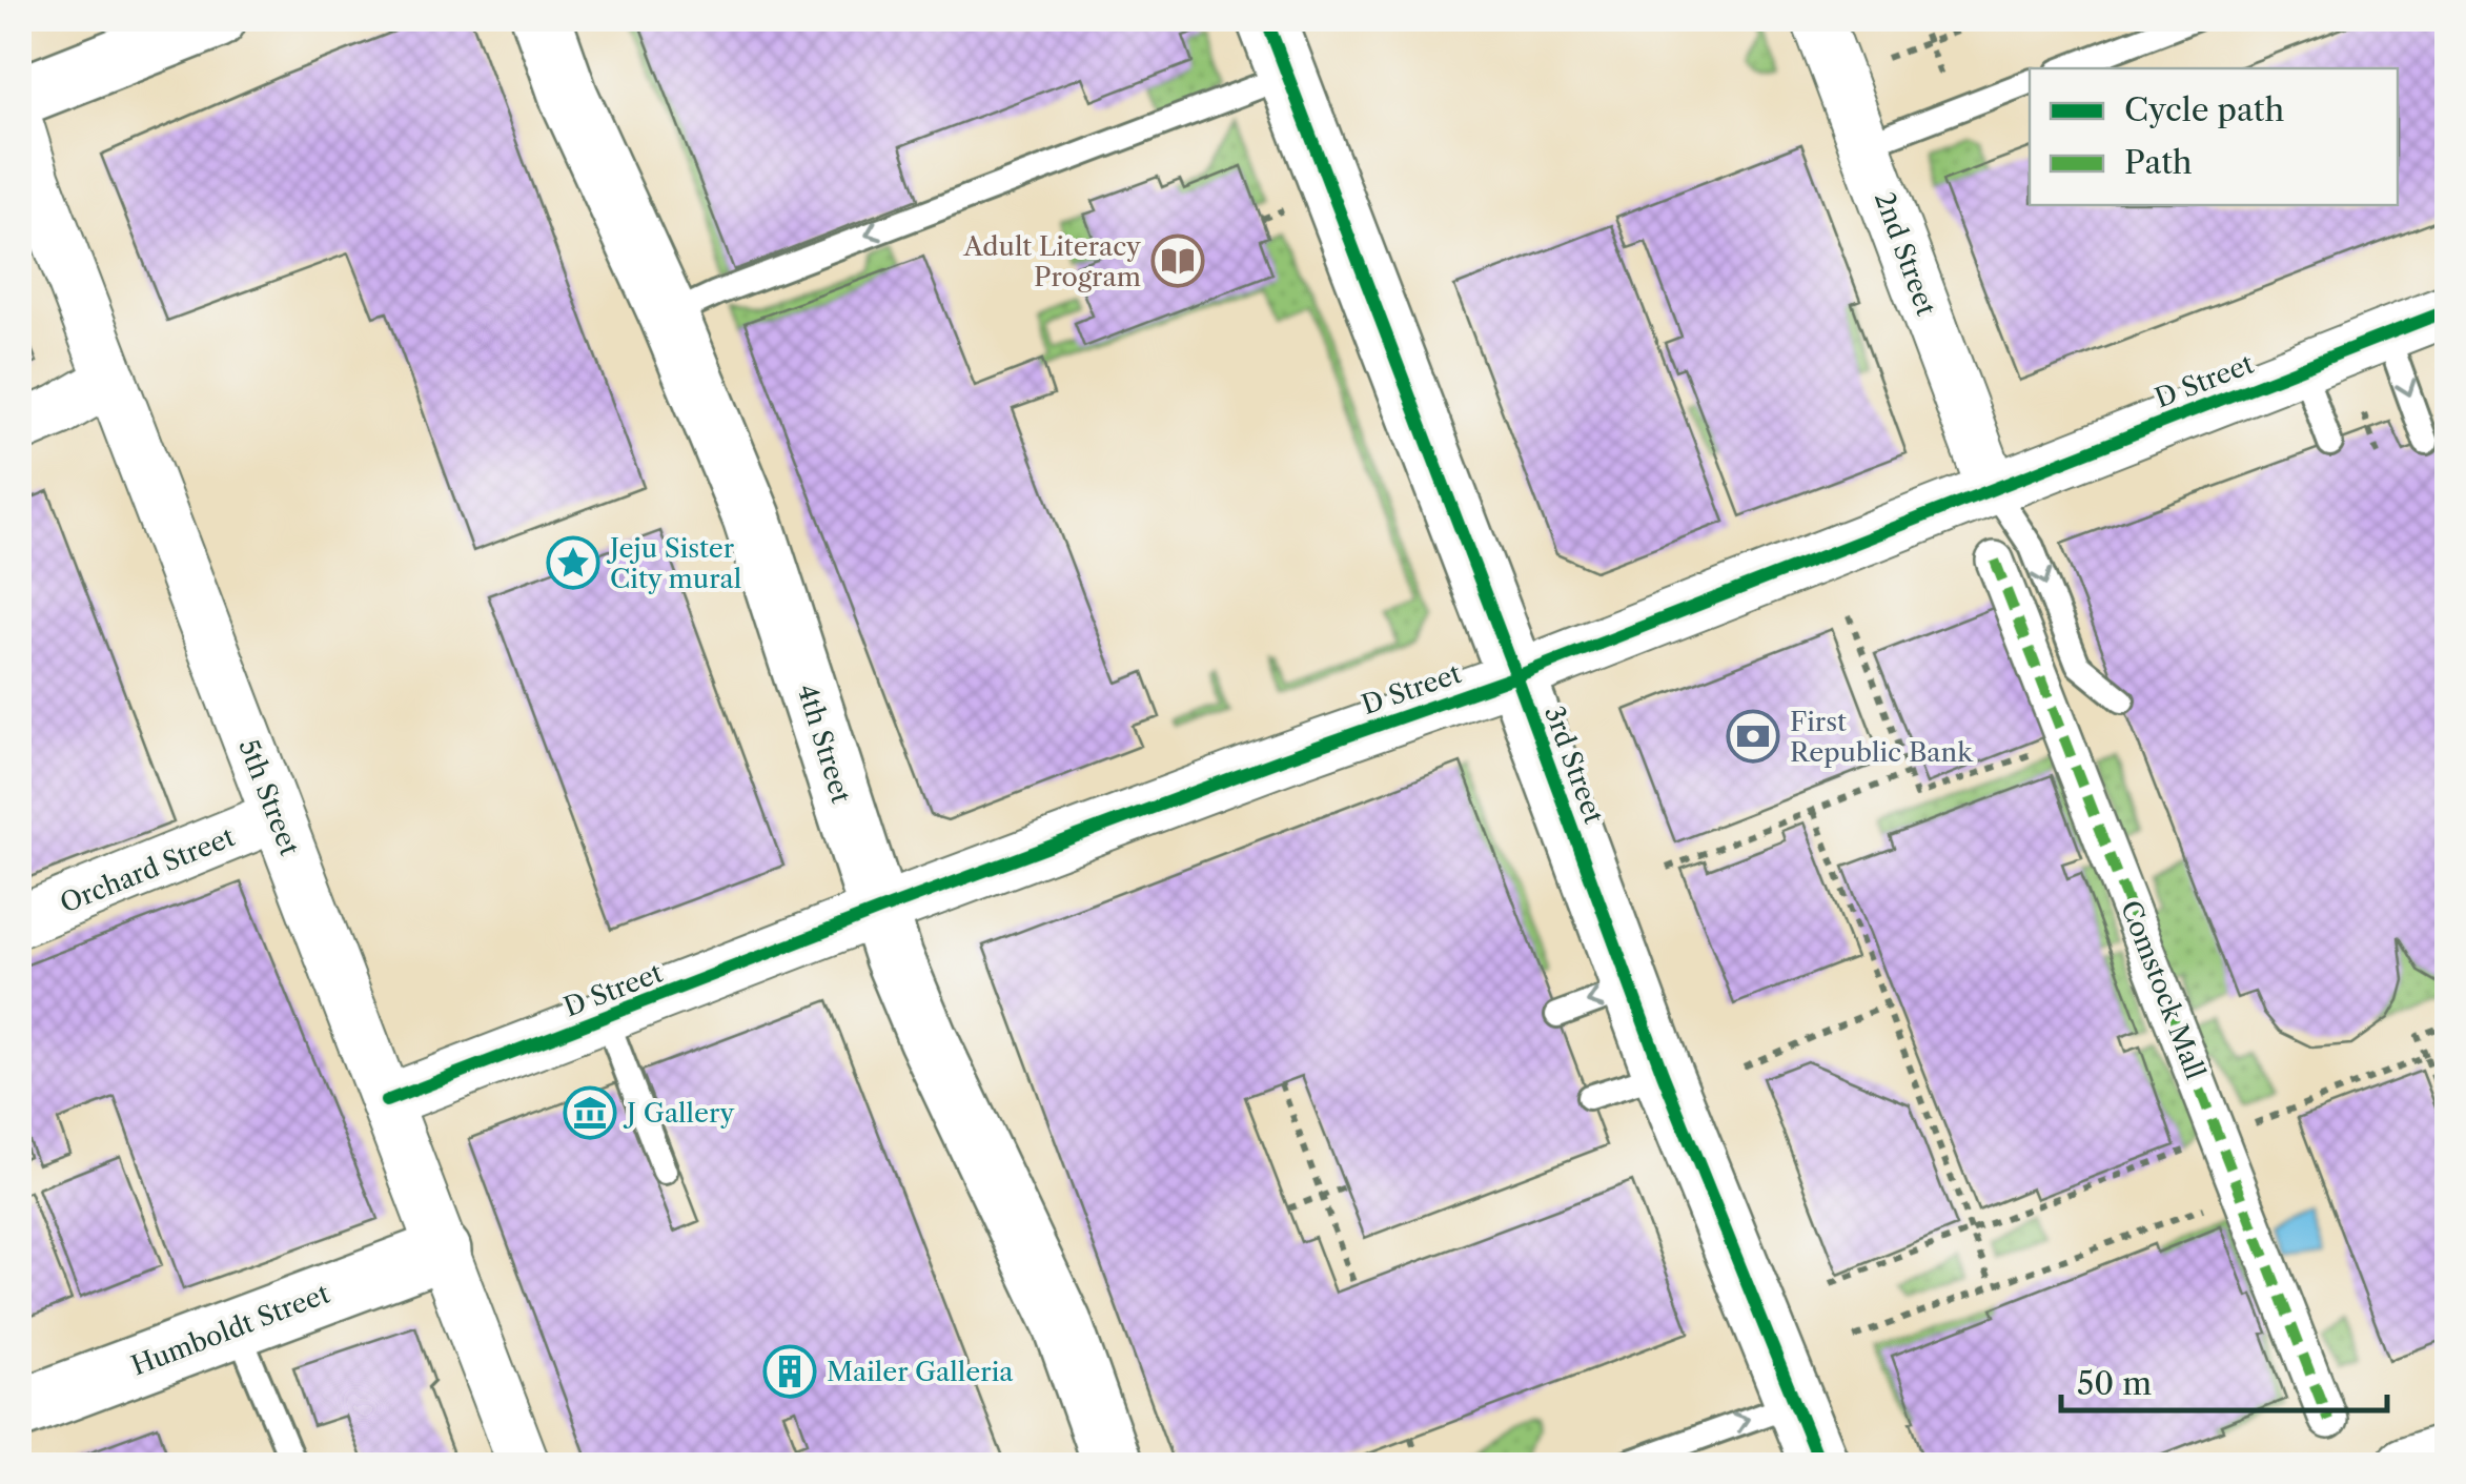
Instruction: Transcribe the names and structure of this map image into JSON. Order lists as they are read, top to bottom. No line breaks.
{"streets":{"street":["2nd Street","D Street","4th Street","3rd Street","5th Street","Orchard Street","Comstock Mall","Humboldt Street"]},"crossings":[["2nd Street","D Street"],["D Street","4th Street"],["D Street","3rd Street"],["D Street","5th Street"],["5th Street","Orchard Street"],["5th Street","Humboldt Street"]],"places":{"library":["Adult Literacy Program"],"place":["Jeju Sister City mural"],"bank":["First Republic Bank"],"museum":["J Gallery"],"building":["Mailer Galleria"]},"legend":["Cycle path","Path"],"scale_bar":"50 m"}
